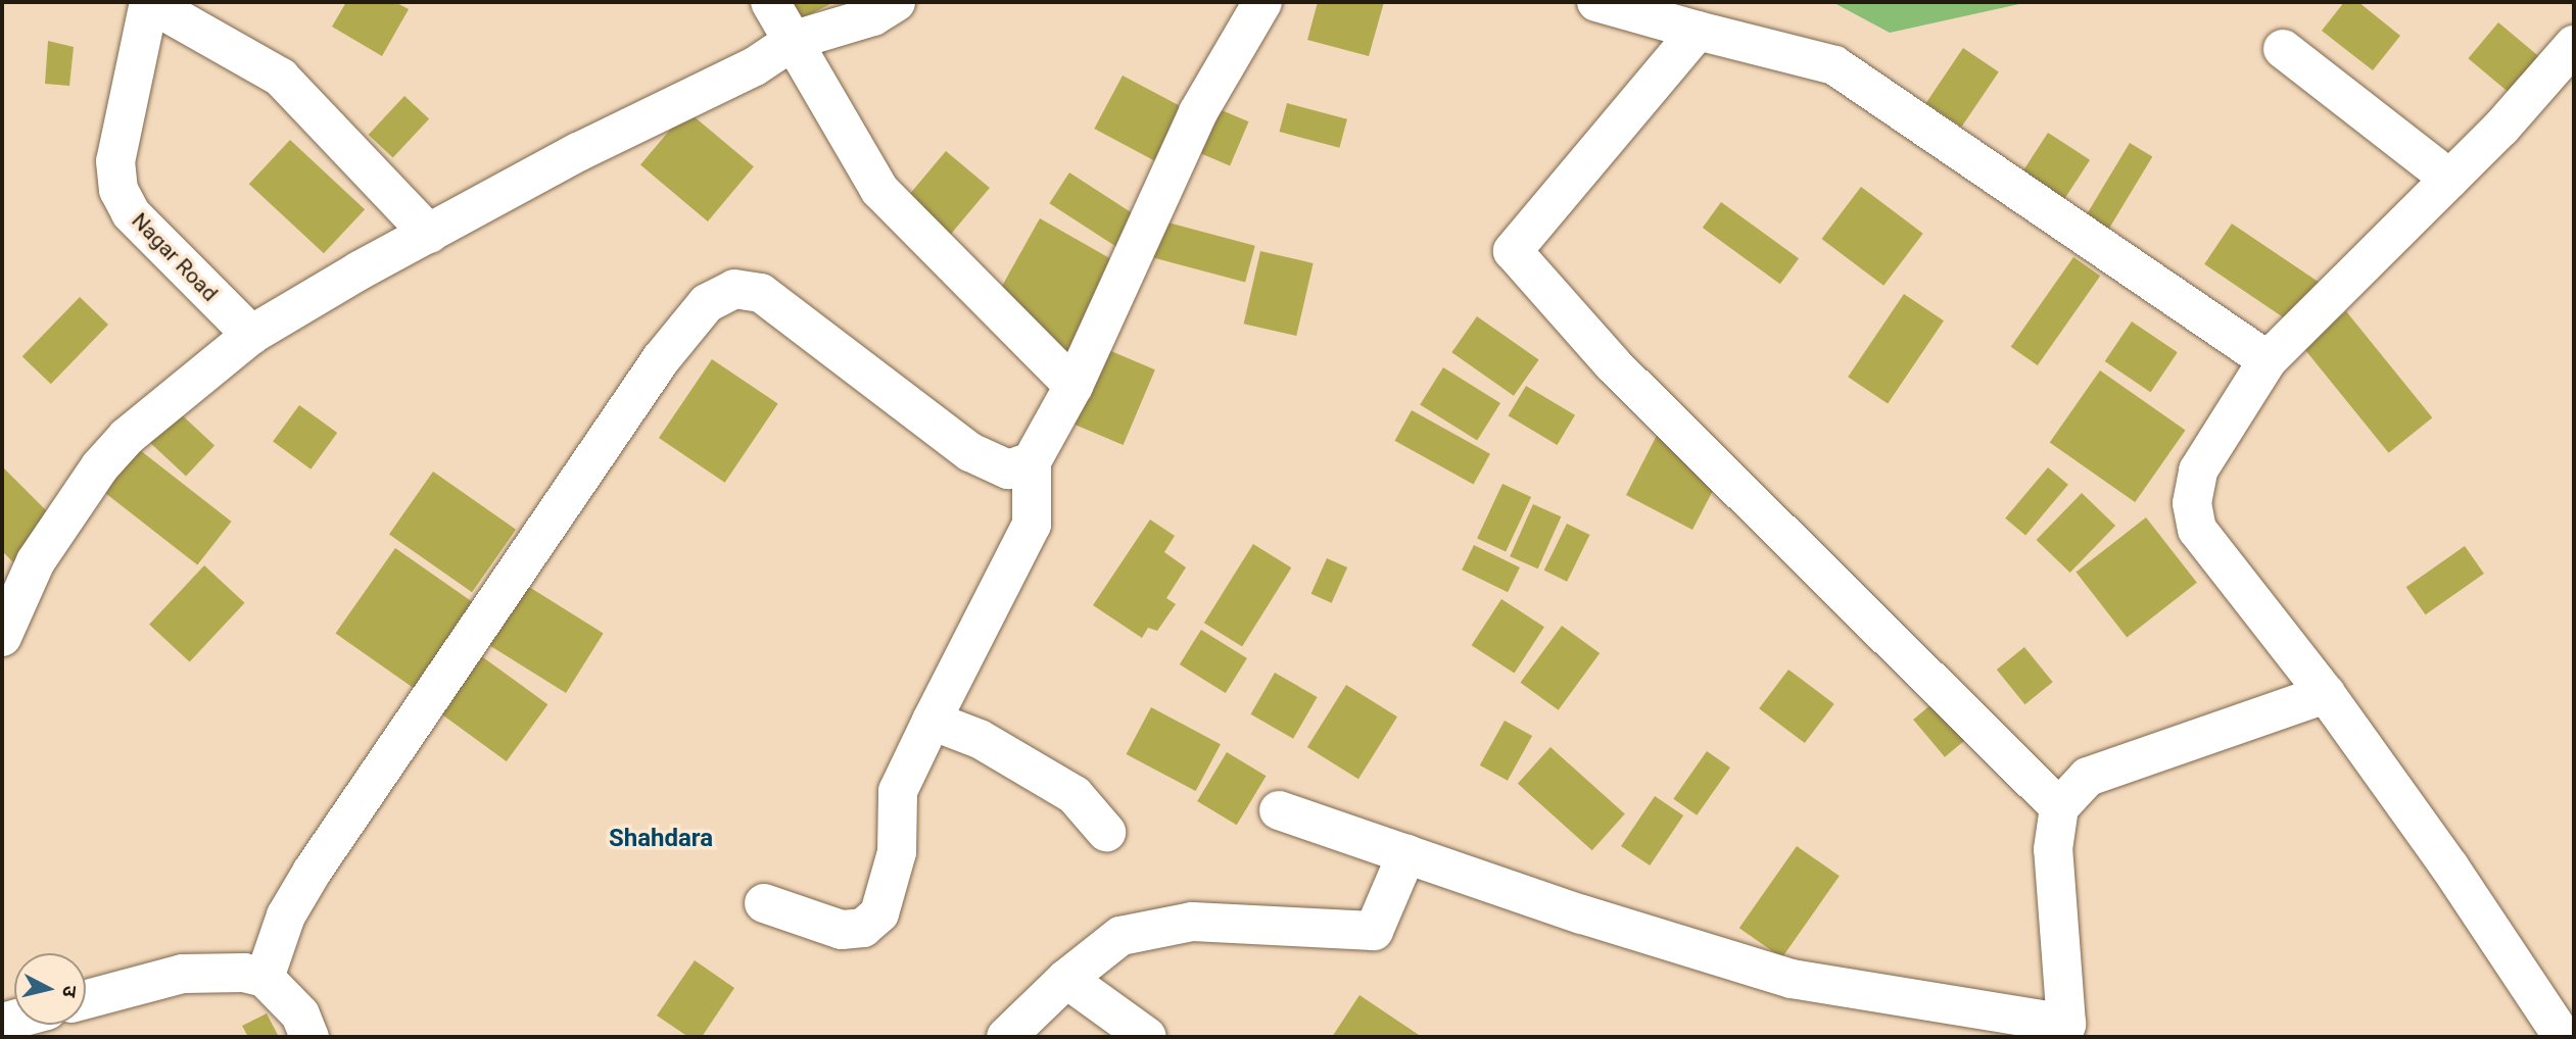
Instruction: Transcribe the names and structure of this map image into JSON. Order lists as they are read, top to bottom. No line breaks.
{"streets":{"street":["Nagar Road"]},"districts":["Shahdara"],"north":"right"}
